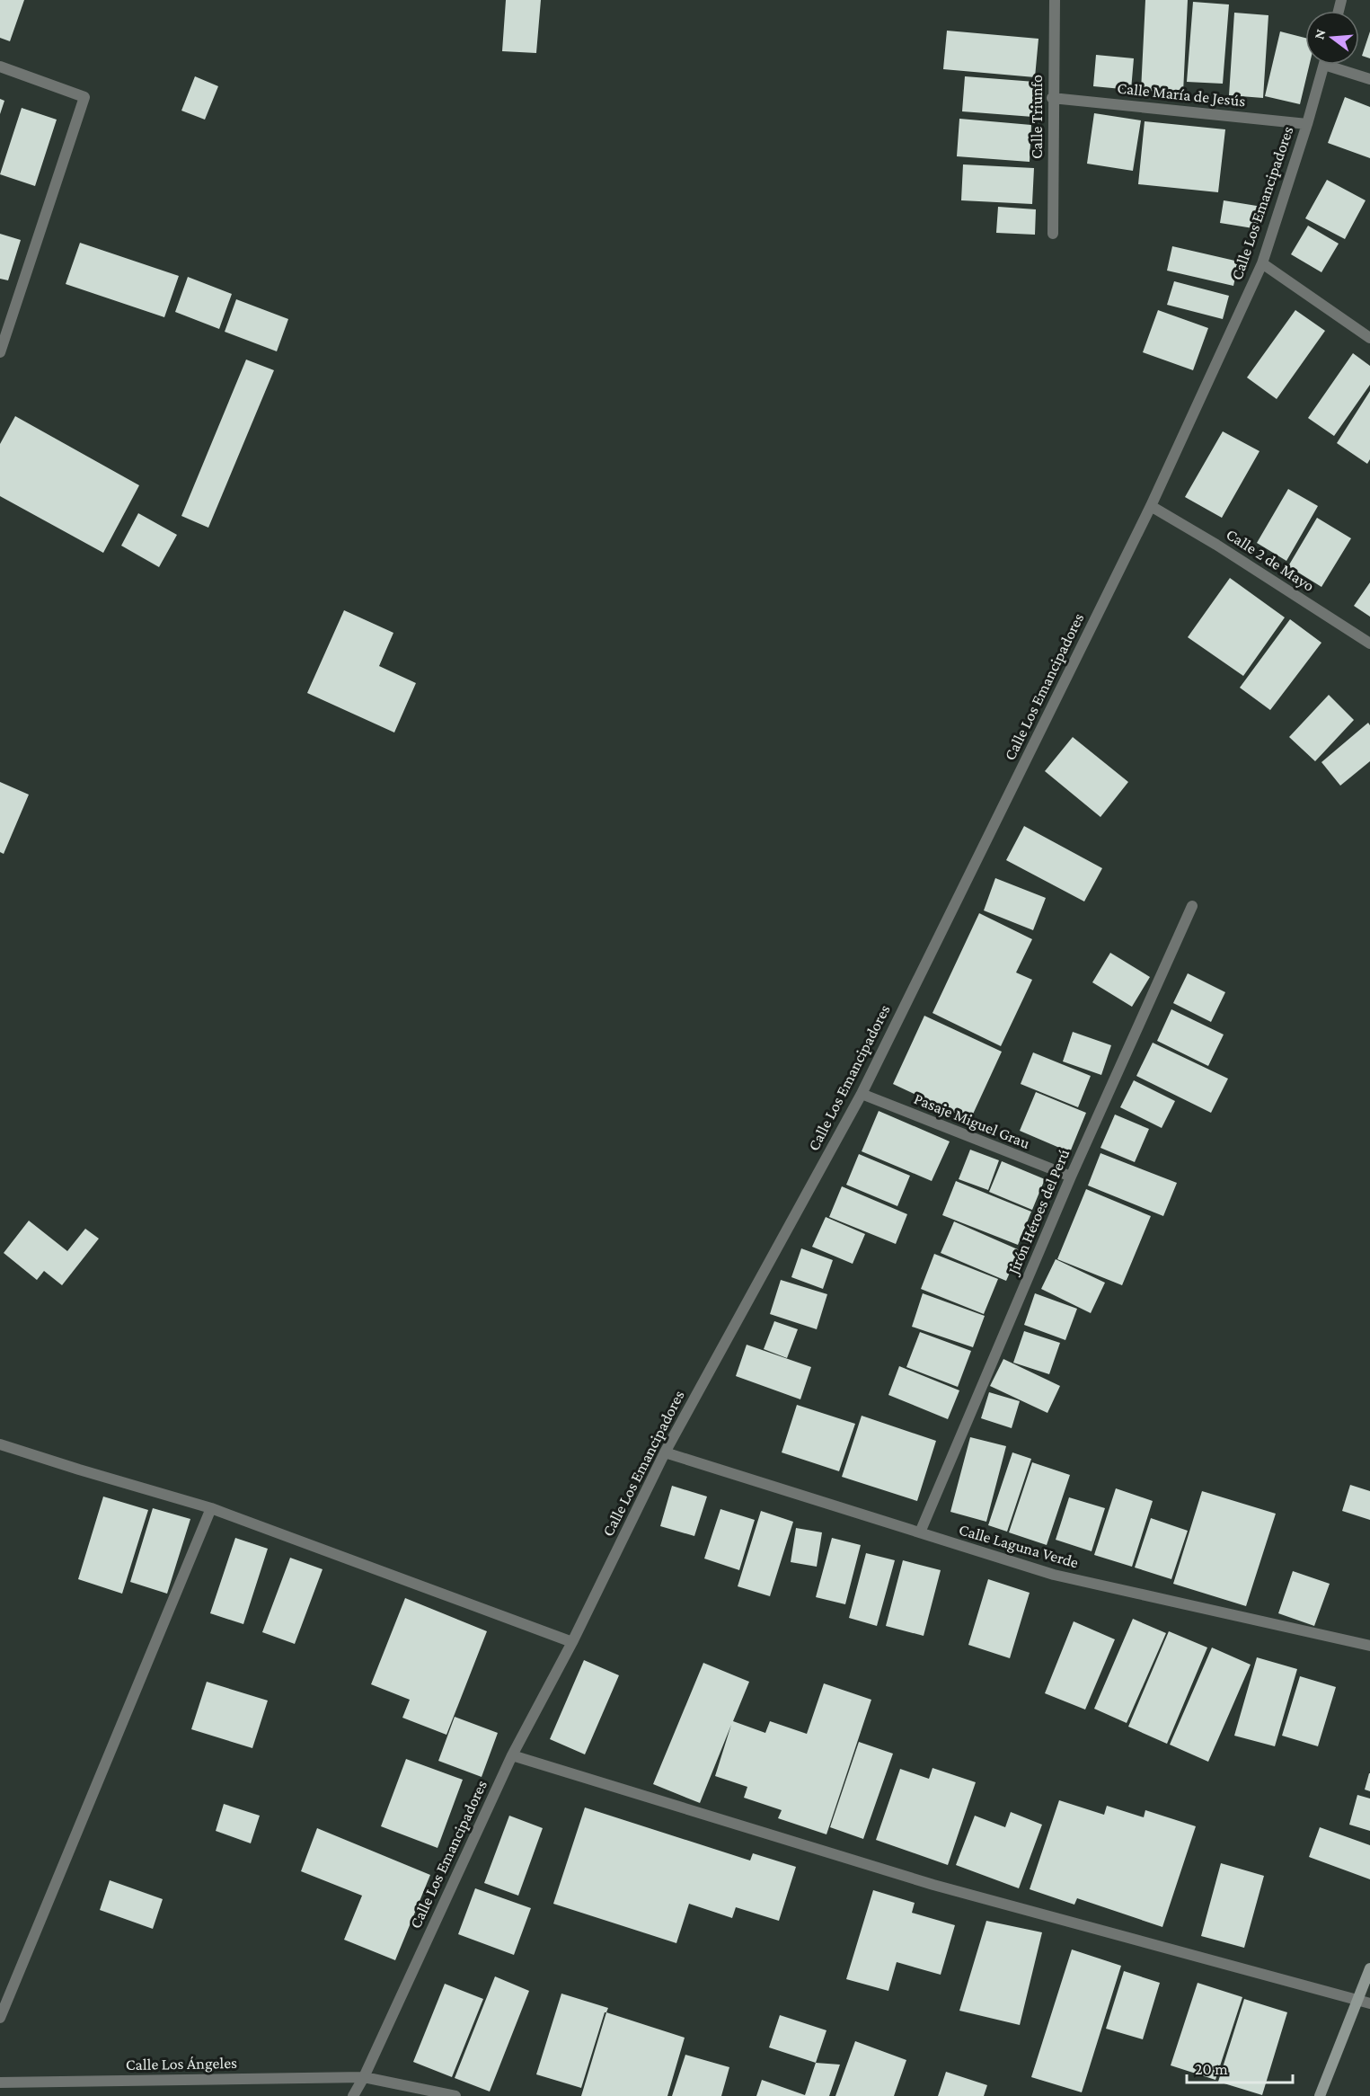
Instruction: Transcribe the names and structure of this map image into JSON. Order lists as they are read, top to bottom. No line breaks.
{"streets":{"street":["Calle María de Jesús","Calle Triunfo","Calle Los Emancipadores","Calle 2 de Mayo","Pasaje Miguel Grau","Jirón Héroes del Perú","Calle Laguna Verde","Calle Los Ángeles"]},"crossings":[["Calle María de Jesús","Calle Triunfo"],["Calle María de Jesús","Calle Los Emancipadores"],["Calle Los Emancipadores","Calle 2 de Mayo"],["Calle Los Emancipadores","Pasaje Miguel Grau"],["Calle Los Emancipadores","Calle Laguna Verde"],["Calle Los Emancipadores","Calle Los Ángeles"],["Pasaje Miguel Grau","Jirón Héroes del Perú"],["Jirón Héroes del Perú","Calle Laguna Verde"]],"scale_bar":"20 m","north":"left"}
